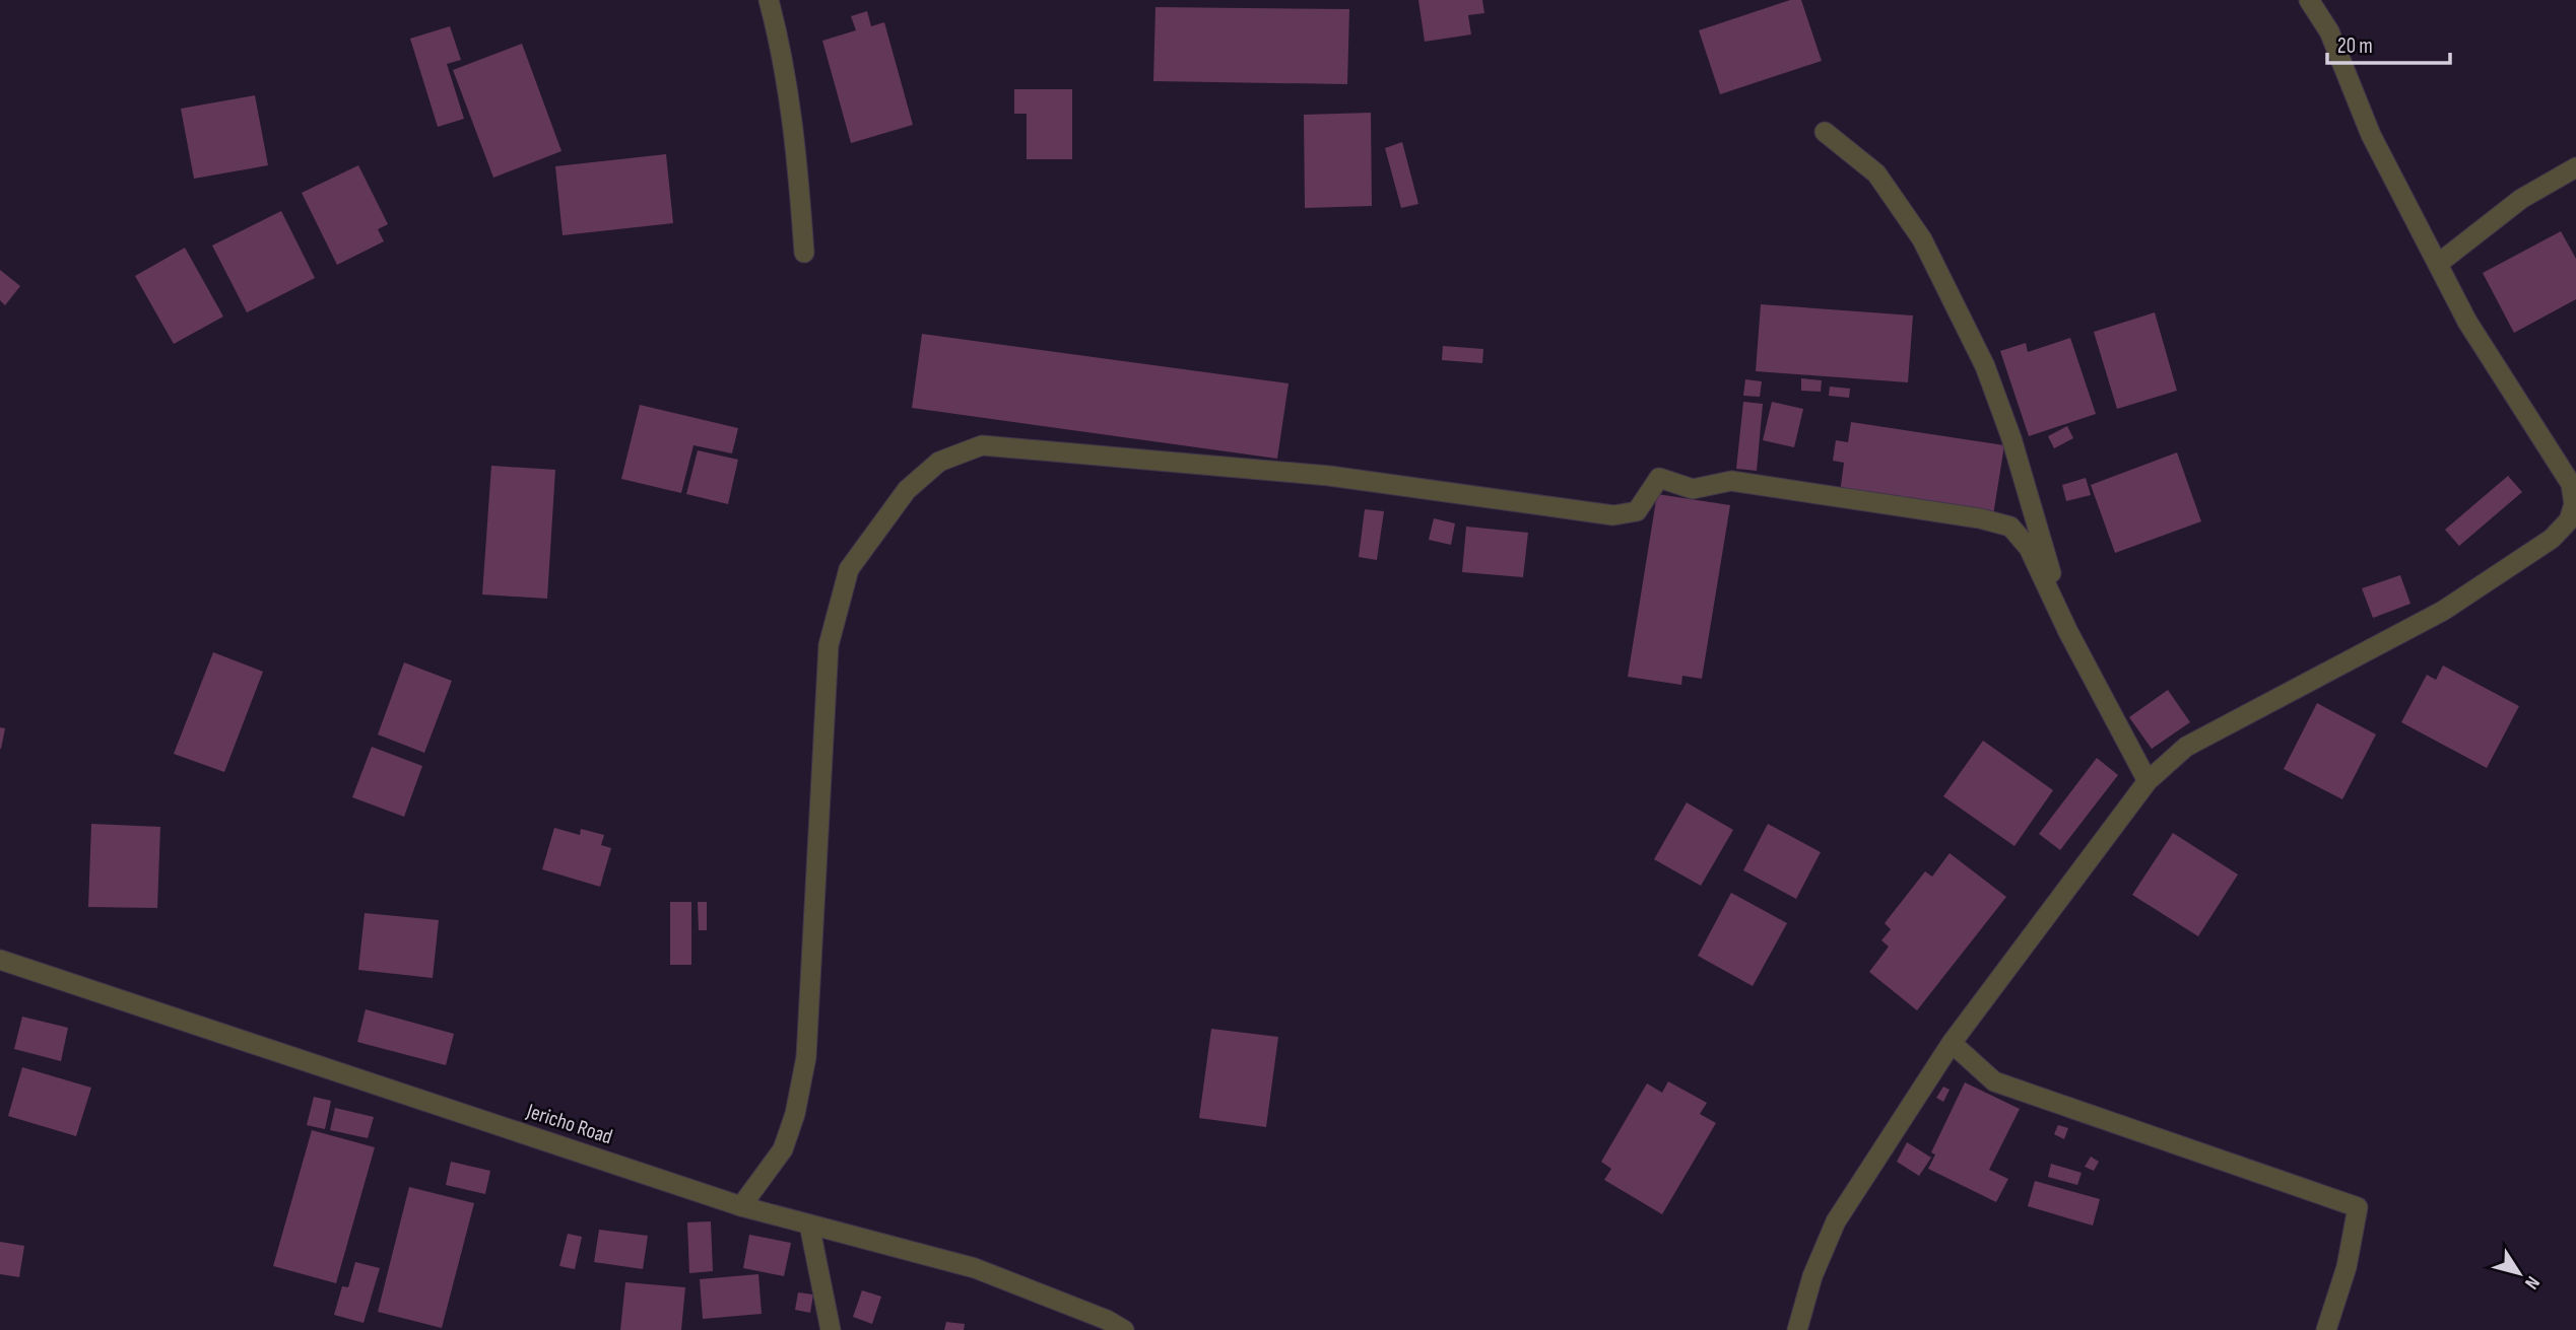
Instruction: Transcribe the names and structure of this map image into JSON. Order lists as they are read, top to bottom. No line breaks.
{"streets":{"street":["Jericho Road"]},"scale_bar":"20 m","north":"bottom right"}
